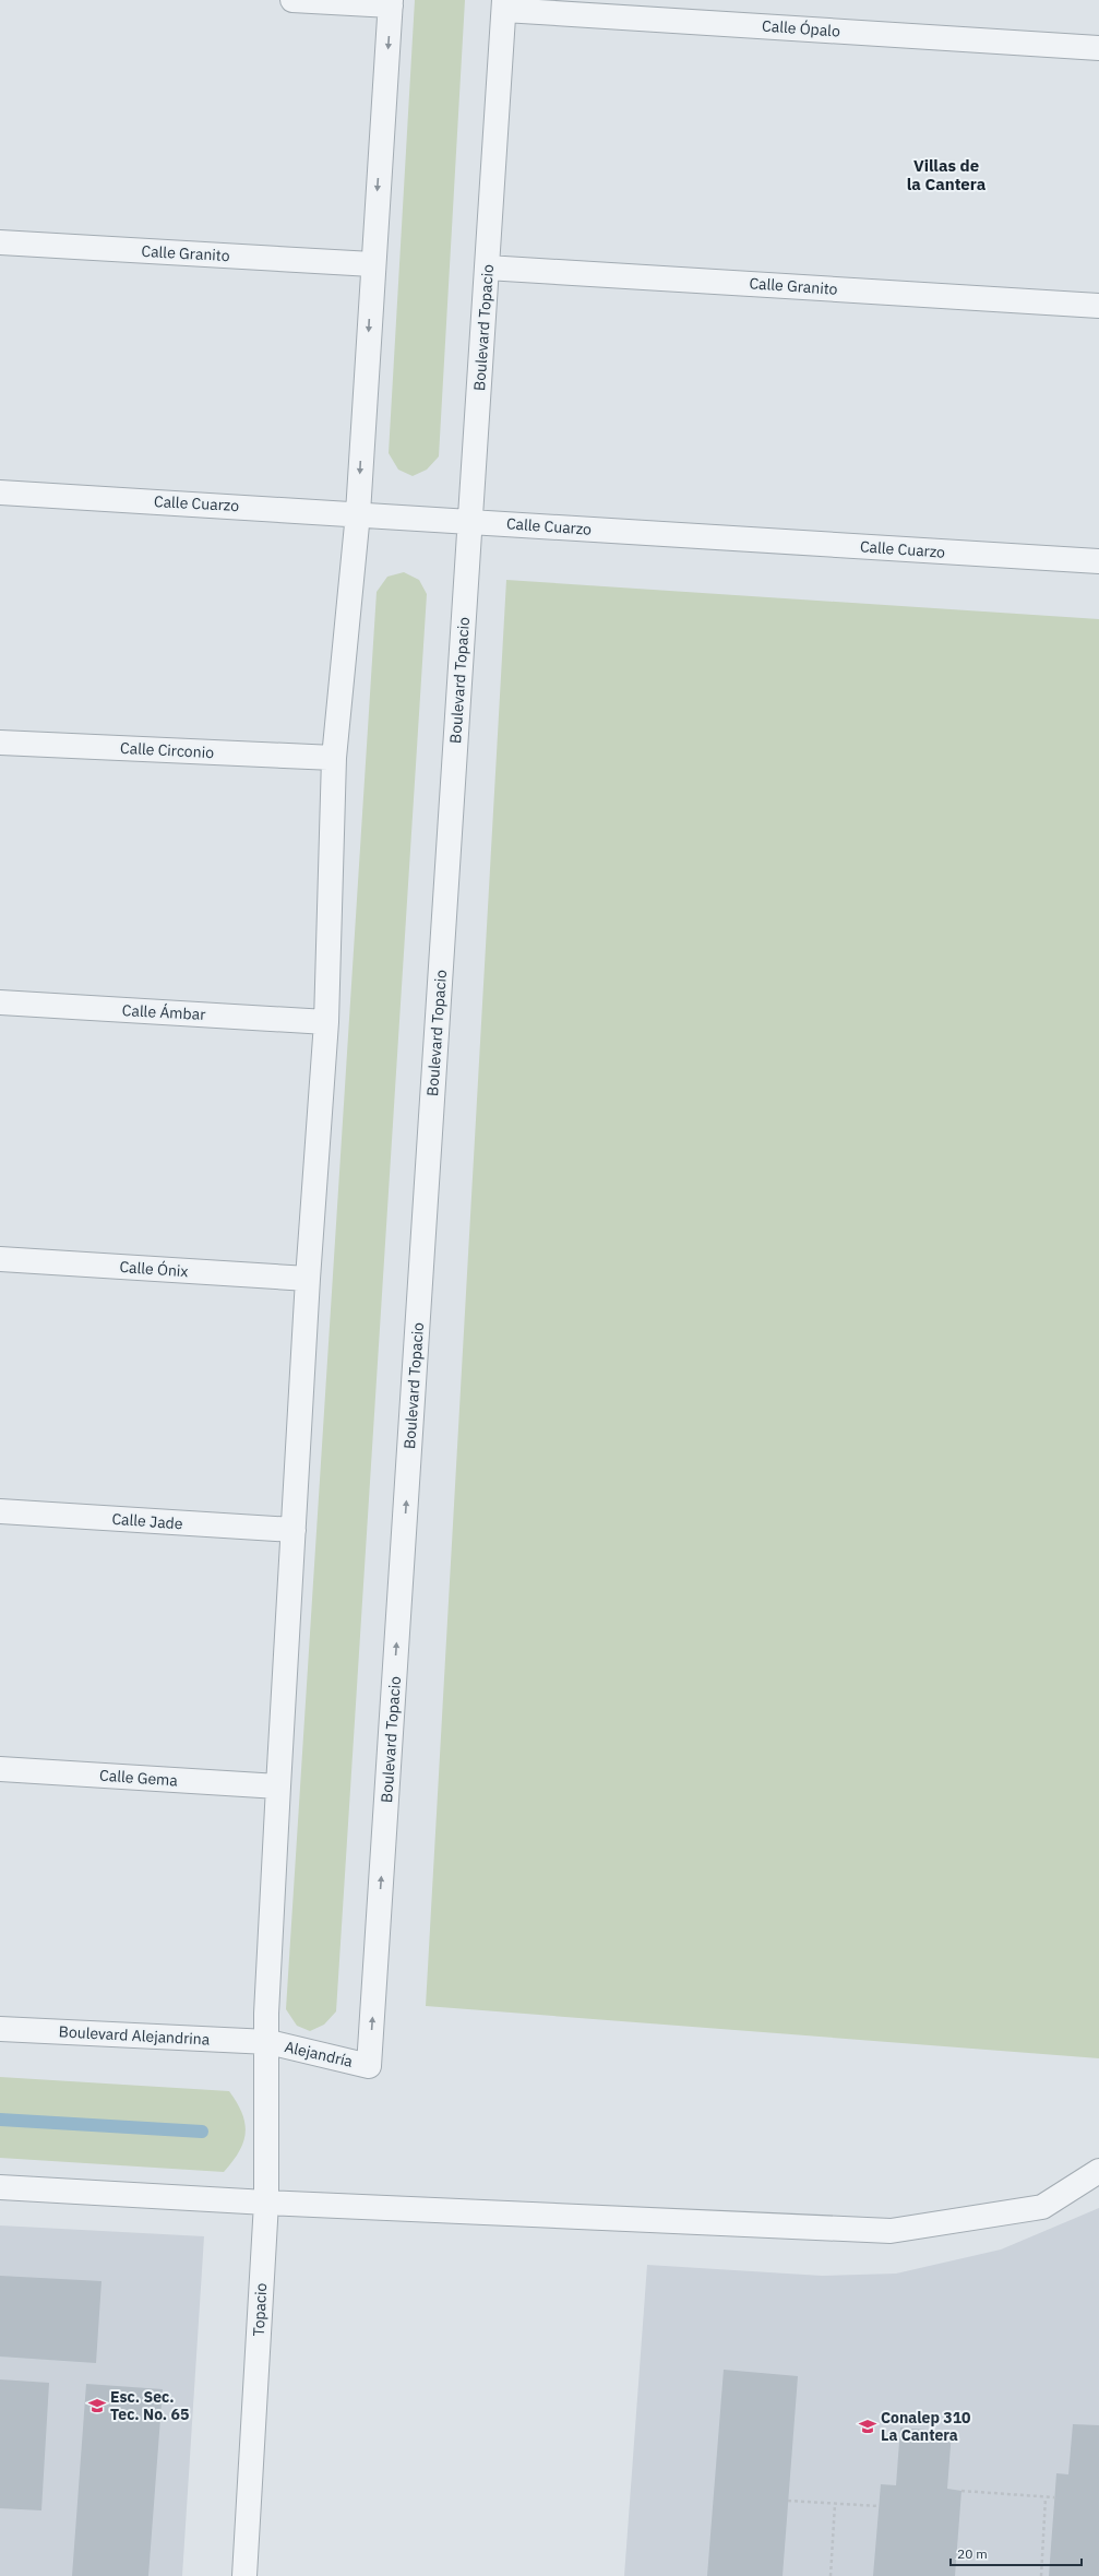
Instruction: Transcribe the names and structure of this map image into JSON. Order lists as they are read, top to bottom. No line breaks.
{"streets":{"street":["Calle Ópalo","Calle Granito","Boulevard Topacio","Calle Cuarzo","Calle Circonio","Calle Ámbar","Calle Ónix","Calle Jade","Calle Gema","Boulevard Alejandrina","Alejandría","Topacio"]},"crossings":[["Calle Ópalo","Boulevard Topacio"],["Calle Granito","Boulevard Topacio"],["Boulevard Topacio","Calle Cuarzo"],["Boulevard Topacio","Alejandría"],["Boulevard Alejandrina","Alejandría"],["Boulevard Alejandrina","Topacio"],["Alejandría","Topacio"]],"districts":["Villas de la Cantera"],"places":{"school or university":["Esc. Sec. Tec. No. 65","Conalep 310 La Cantera"]},"scale_bar":"20 m"}
